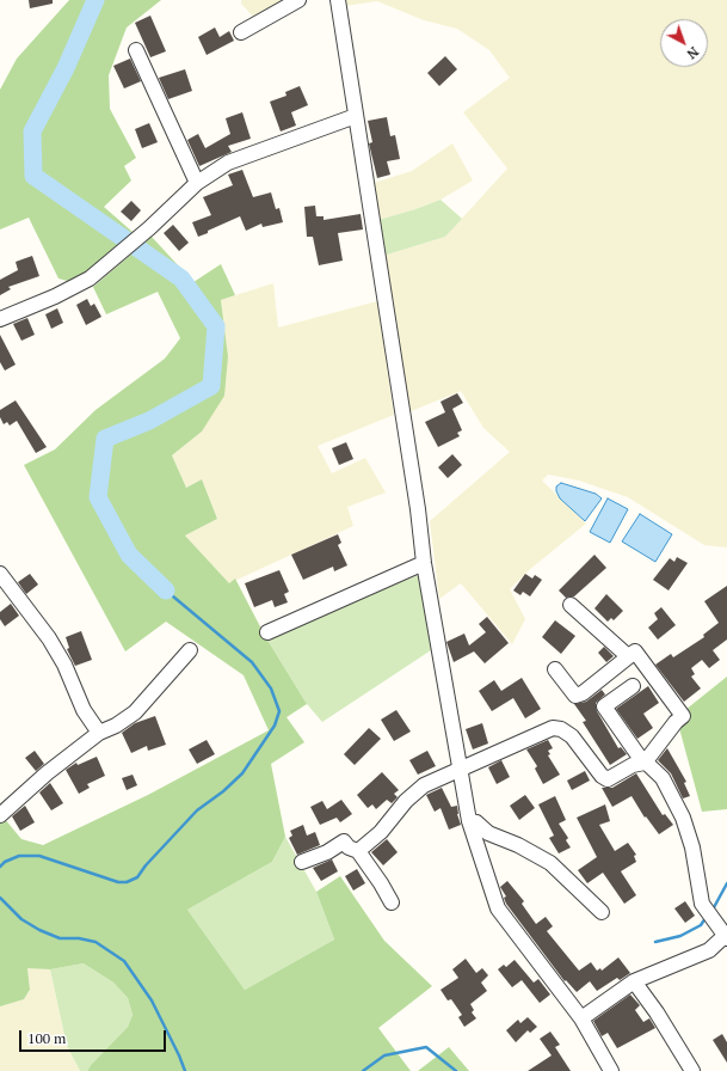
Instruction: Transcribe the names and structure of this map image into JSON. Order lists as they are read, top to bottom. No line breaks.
{"scale_bar":"100 m","north":"bottom right"}
